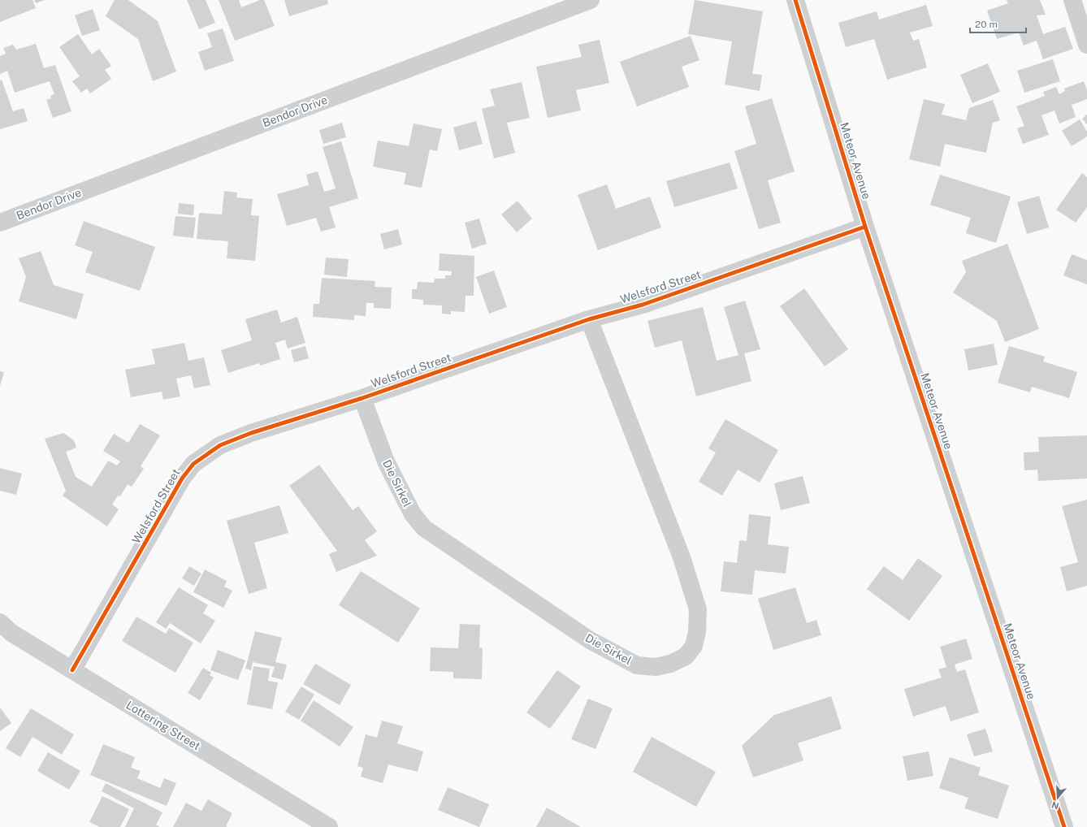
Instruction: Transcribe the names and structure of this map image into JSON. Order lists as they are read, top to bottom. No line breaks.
{"streets":{"street":["Bendor Drive","Meteor Avenue","Welsford Street","Die Sirkel","Lottering Street"]},"crossings":[["Meteor Avenue","Welsford Street"],["Welsford Street","Die Sirkel"],["Welsford Street","Lottering Street"]],"scale_bar":"20 m","north":"bottom"}
